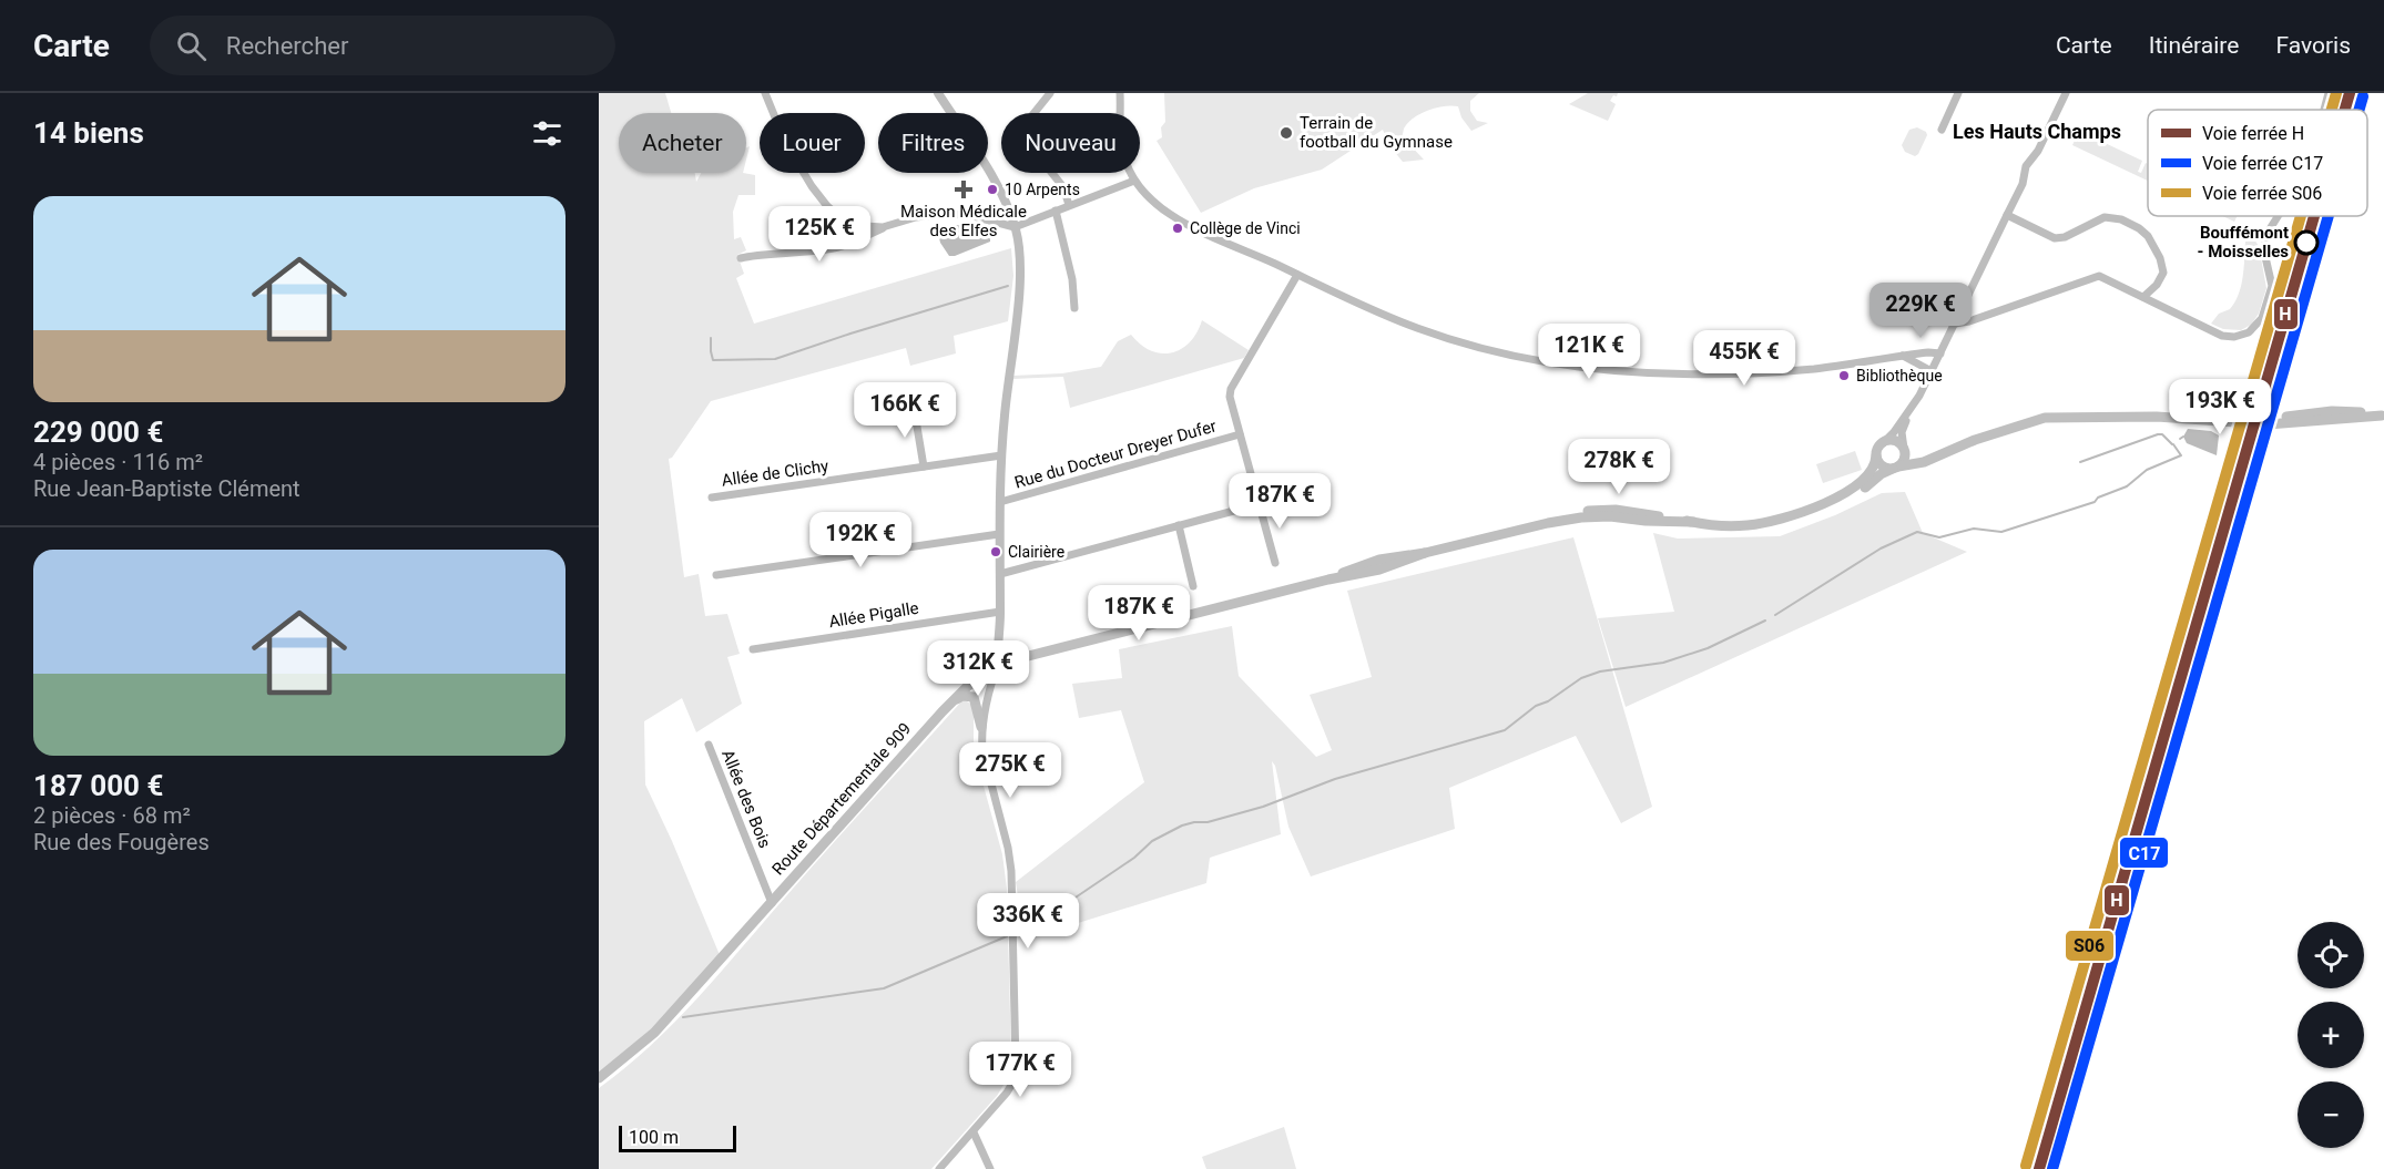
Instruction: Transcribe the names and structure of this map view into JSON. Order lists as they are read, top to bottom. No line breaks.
{"streets":{"main road":["Route Départementale 909"],"street":["Rue du Docteur Dreyer Dufer","Allée de Clichy","Allée Pigalle","Allée des Bois"]},"crossings":[["Allée des Bois","Route Départementale 909"]],"districts":["Les Hauts Champs"],"places":{"other":["Terrain de football du Gymnase","10 Arpents","Collège de Vinci","Bouffémont - Moisselles","Bibliothèque","Clairière"],"health":["Maison Médicale des Elfes"]},"lines":["rail line H","rail line S06","rail line C17"],"legend":["Voie ferrée H","Voie ferrée C17","Voie ferrée S06"],"scale_bar":"100 m","page":{"header":"Carte","search":"Rechercher","nav":["Carte","Itinéraire","Favoris"],"heading":"14 biens","chip":["Acheter","Louer","Filtres","Nouveau"],"list":[{"name":"229 000 €","note":"4 pièces · 116 m² · Rue Jean-Baptiste Clément"},{"name":"187 000 €","note":"2 pièces · 68 m² · Rue des Fougères"}],"price":["125K €","229K €","121K €","455K €","193K €","166K €","278K €","187K €","192K €","187K €","312K €","275K €","336K €","177K €"],"map_buttons":["+","−"],"scale":"100 m"}}
